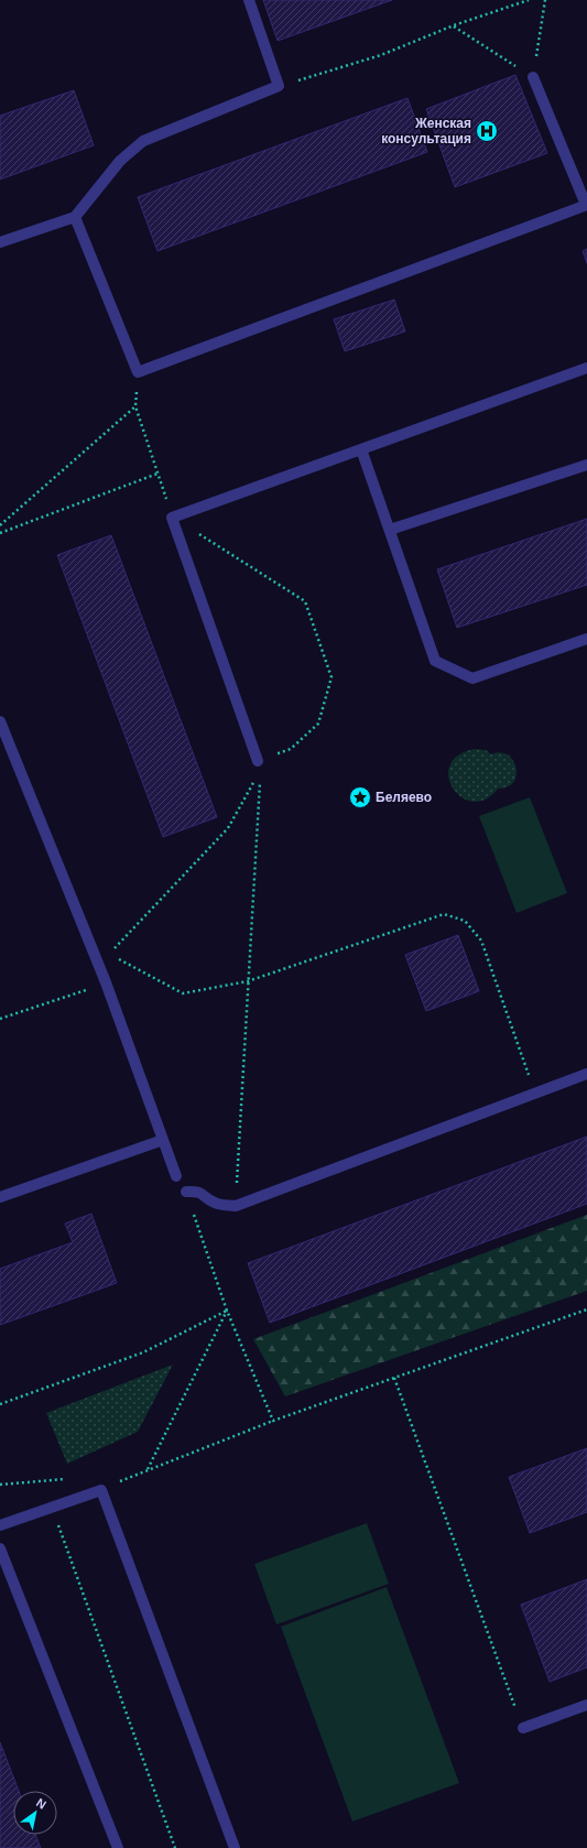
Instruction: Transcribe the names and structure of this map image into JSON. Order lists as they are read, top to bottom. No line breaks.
{"places":{"hospital":["Женская консультация"],"place":["Беляево"]},"north":"top right"}
